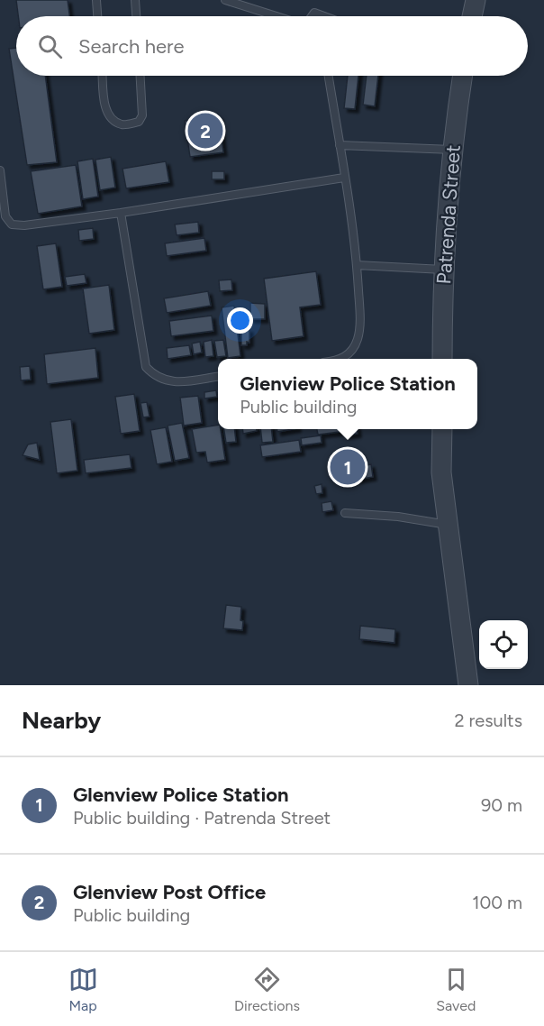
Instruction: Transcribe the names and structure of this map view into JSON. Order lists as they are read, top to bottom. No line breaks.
{"streets":{"street":["Patrenda Street"]},"page":{"search":"Search here","pins":["2","1"],"popup":["Glenview Police Station","Public building"],"heading":["Nearby","2 results"],"list":[{"mark":"1","name":"Glenview Police Station","note":"Public building · Patrenda Street","value":"90 m"},{"mark":"2","name":"Glenview Post Office","note":"Public building","value":"100 m"}],"nav":["Map","Directions","Saved"]}}
